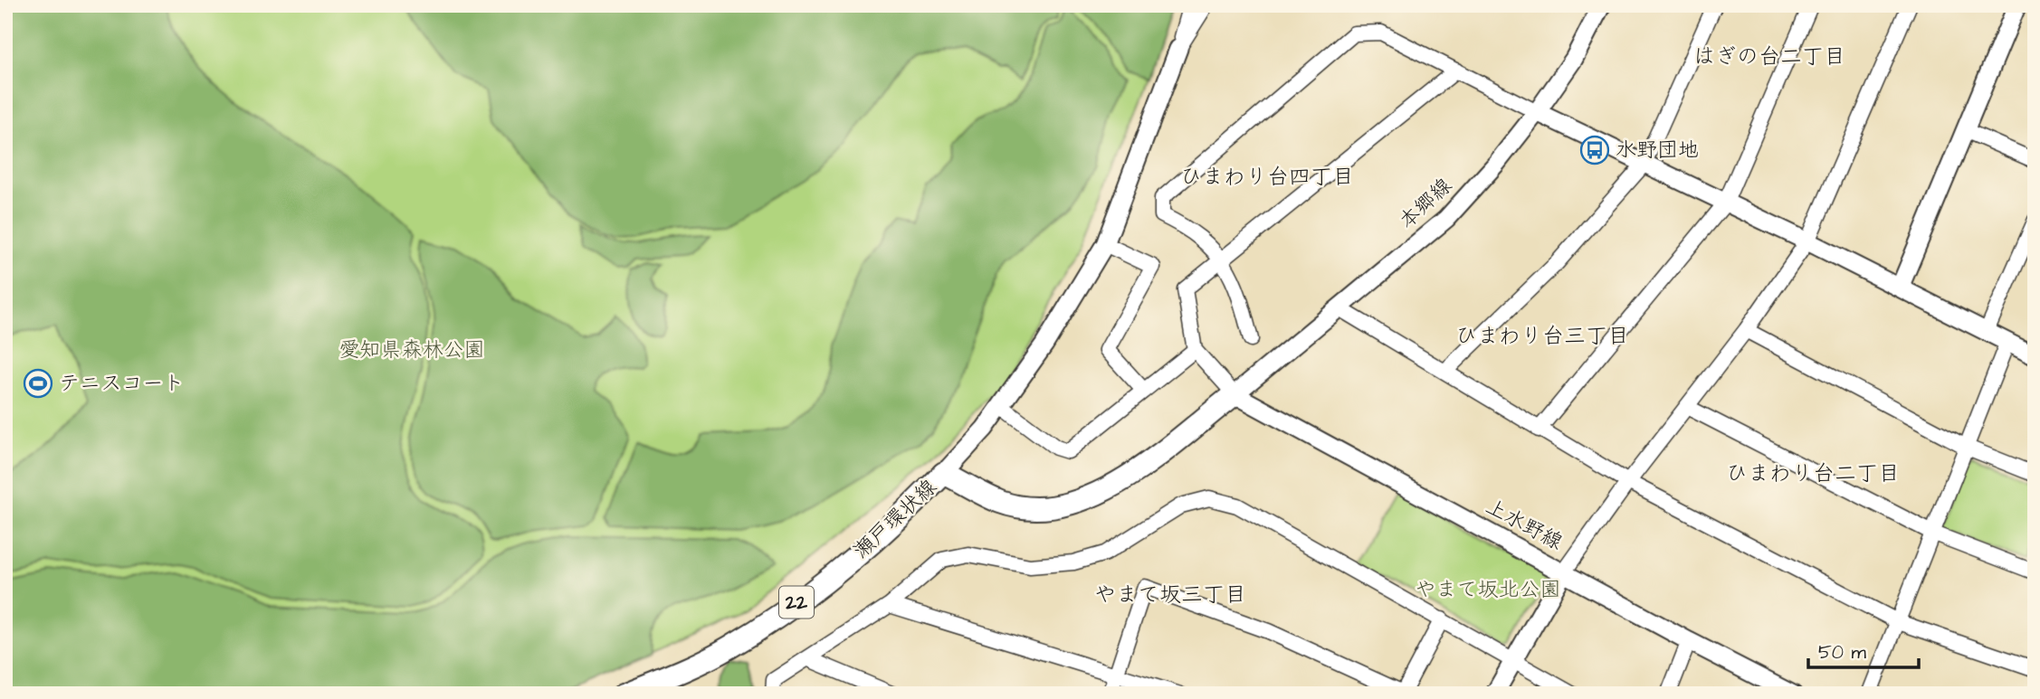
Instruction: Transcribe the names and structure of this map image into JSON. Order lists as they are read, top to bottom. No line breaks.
{"streets":{"main road":["瀬戸環状線","22"],"street":["本郷線","上水野線"]},"crossings":[["本郷線","瀬戸環状線"],["本郷線","上水野線"],["瀬戸環状線","上水野線"]],"districts":["はぎの台二丁目","ひまわり台四丁目","ひまわり台三丁目","ひまわり台二丁目","やまて坂三丁目"],"parks":["愛知県森林公園","やまて坂北公園"],"places":{"bus stop":["水野団地"],"sports":["テニスコート"]},"scale_bar":"50 m"}
